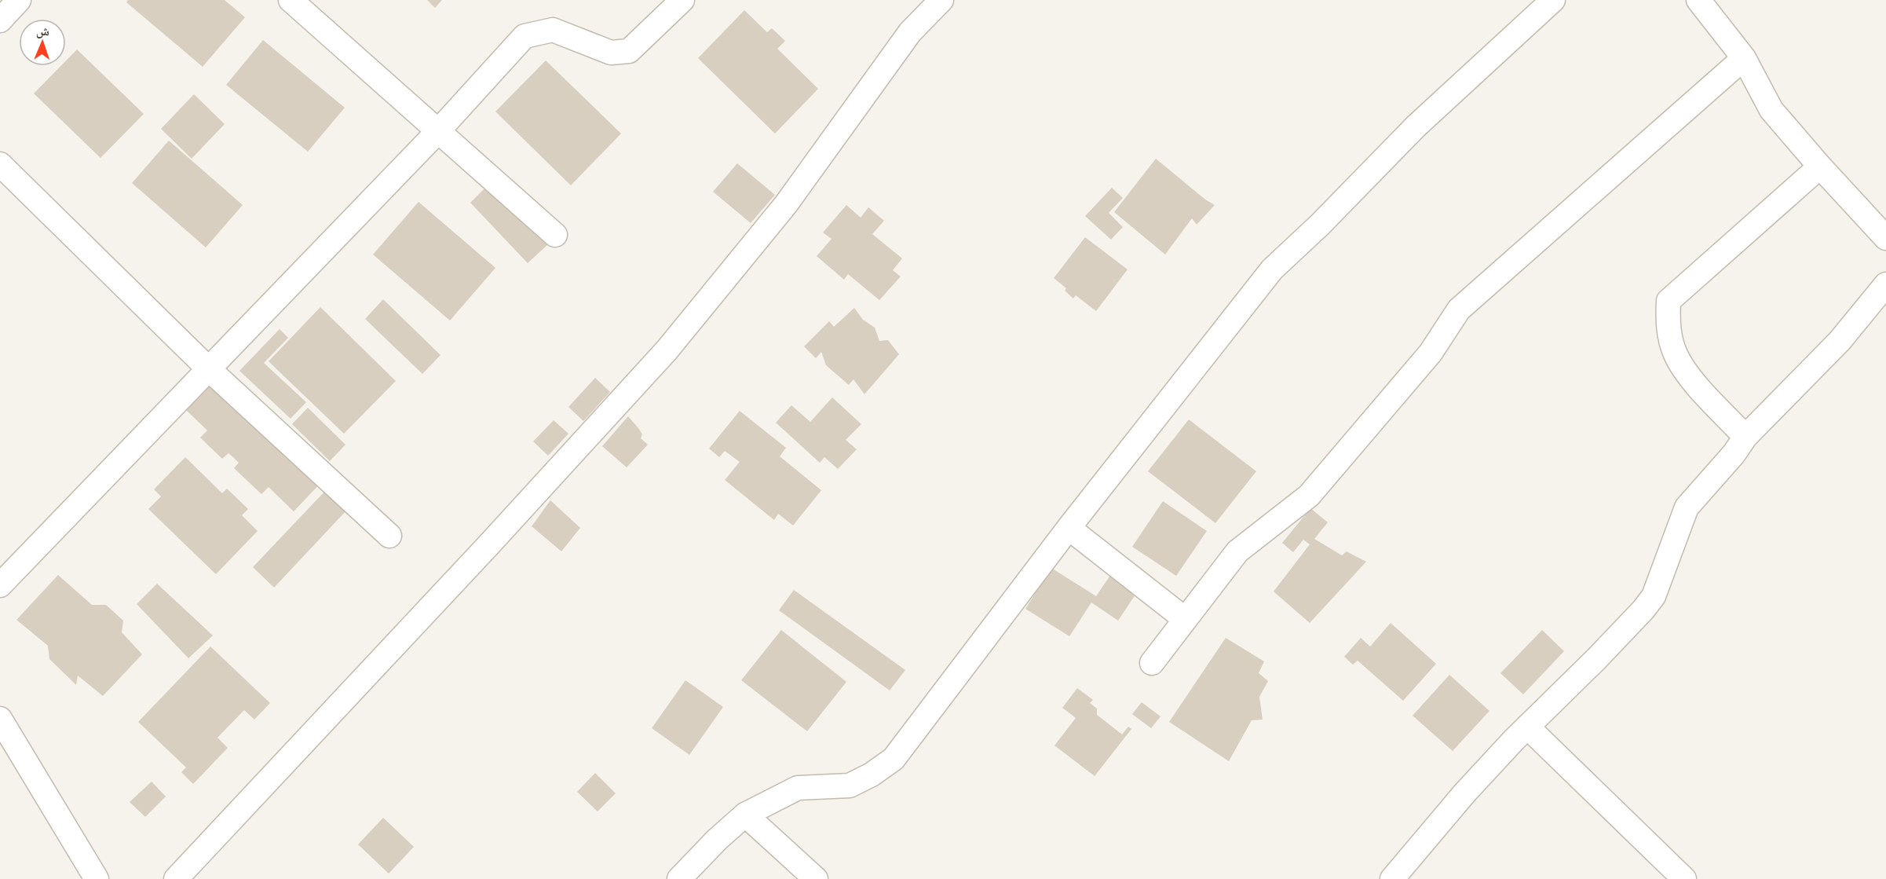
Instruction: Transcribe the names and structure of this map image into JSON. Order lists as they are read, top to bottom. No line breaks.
{"north":"top"}
